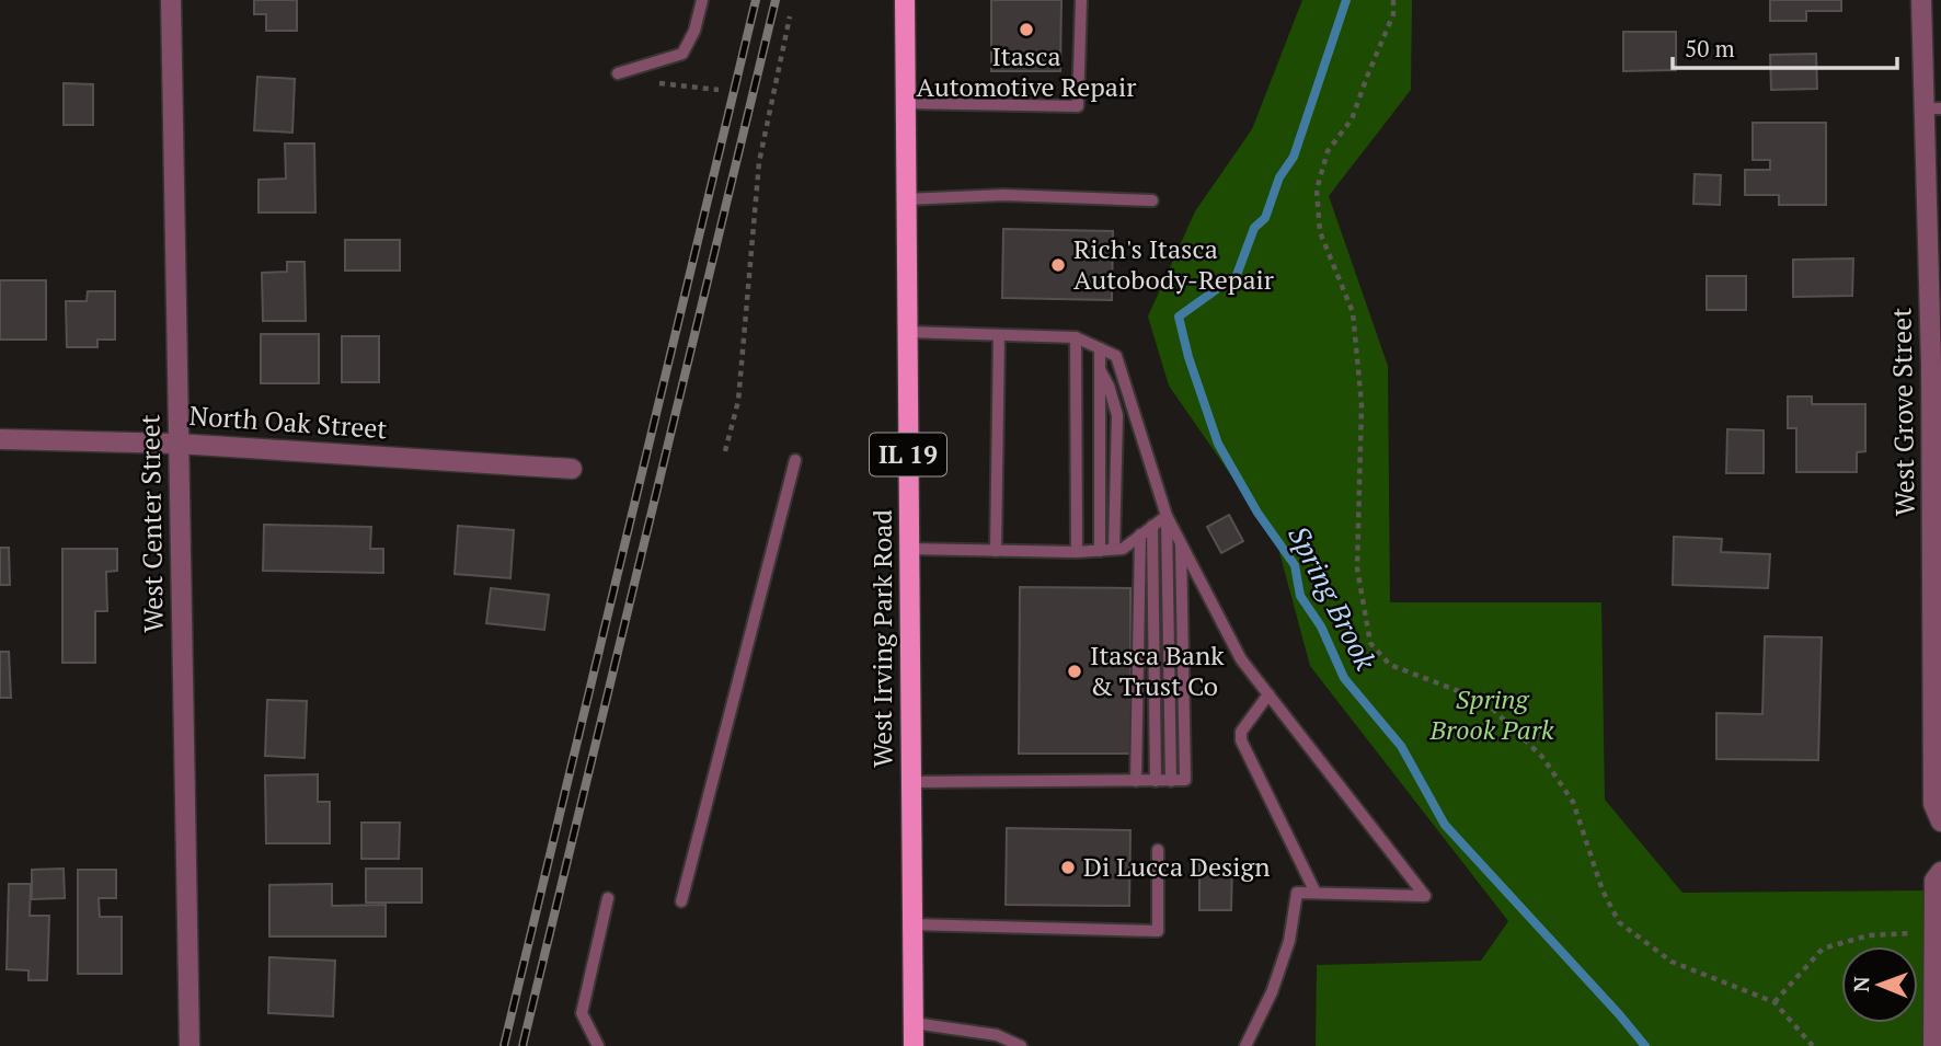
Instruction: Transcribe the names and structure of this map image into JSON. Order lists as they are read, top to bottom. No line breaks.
{"streets":{"main road":["IL 19","West Irving Park Road"],"street":["West Grove Street","North Oak Street","West Center Street"]},"crossings":[["North Oak Street","West Center Street"]],"water":["Spring Brook"],"parks":["Spring Brook Park"],"places":["Itasca Automotive Repair","Rich's Itasca Autobody-Repair","Itasca Bank & Trust Co","Di Lucca Design"],"scale_bar":"50 m","north":"left"}
